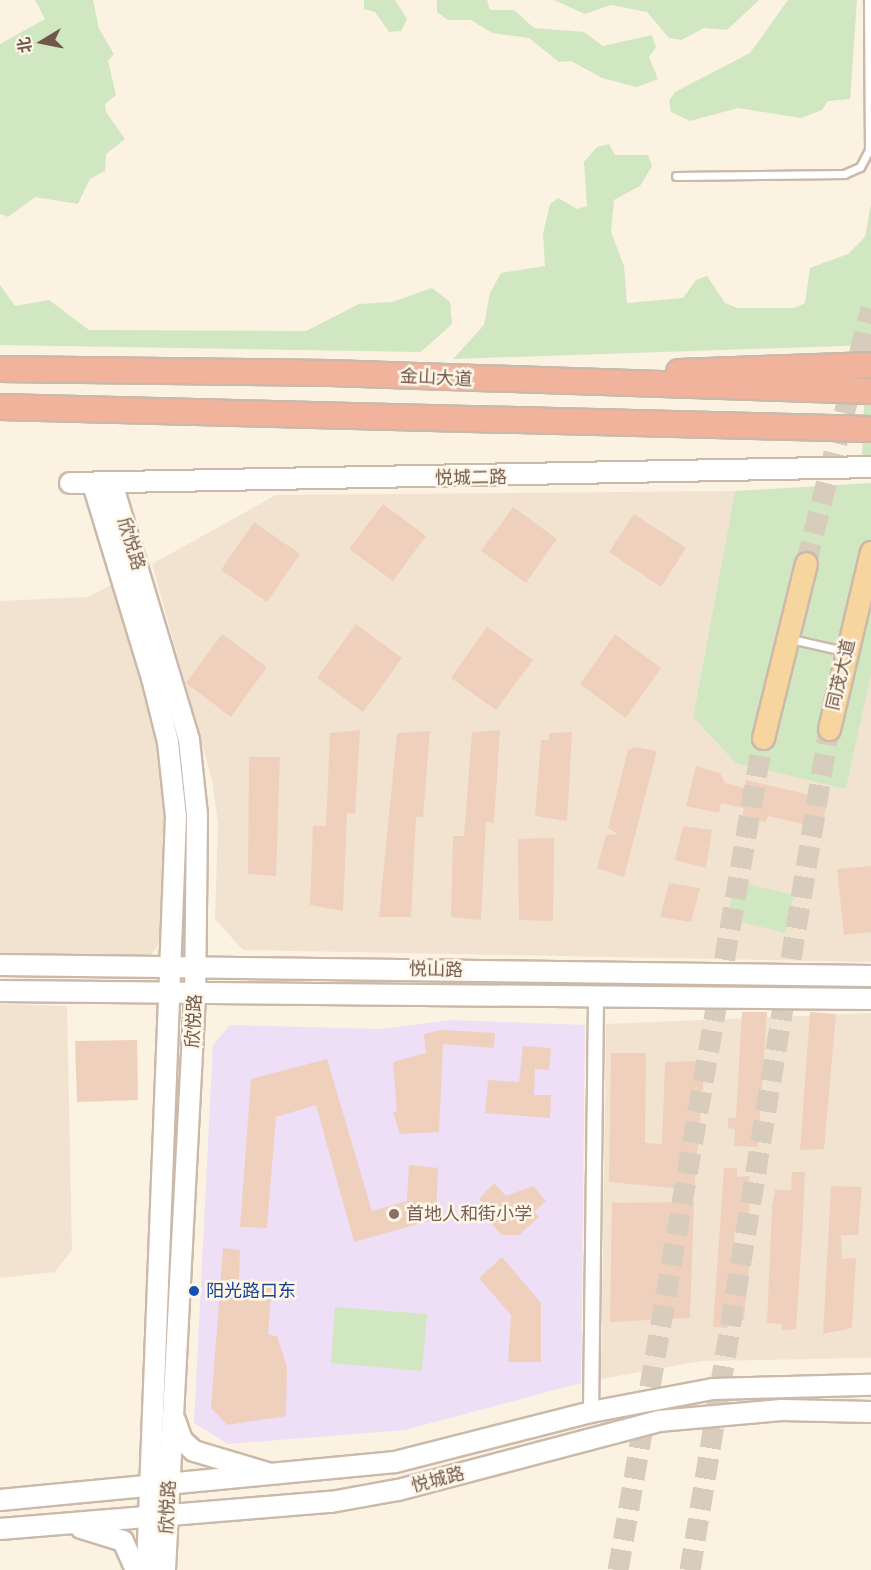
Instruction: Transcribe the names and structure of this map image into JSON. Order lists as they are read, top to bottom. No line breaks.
{"streets":{"highway":["金山大道"],"main road":["悦城二路","欣悦路","同茂大道","悦山路","悦城路"]},"crossings":[["悦城二路","欣悦路"],["欣悦路","悦山路"],["欣悦路","悦城路"]],"places":["首地人和街小学","阳光路口东"],"north":"left"}
